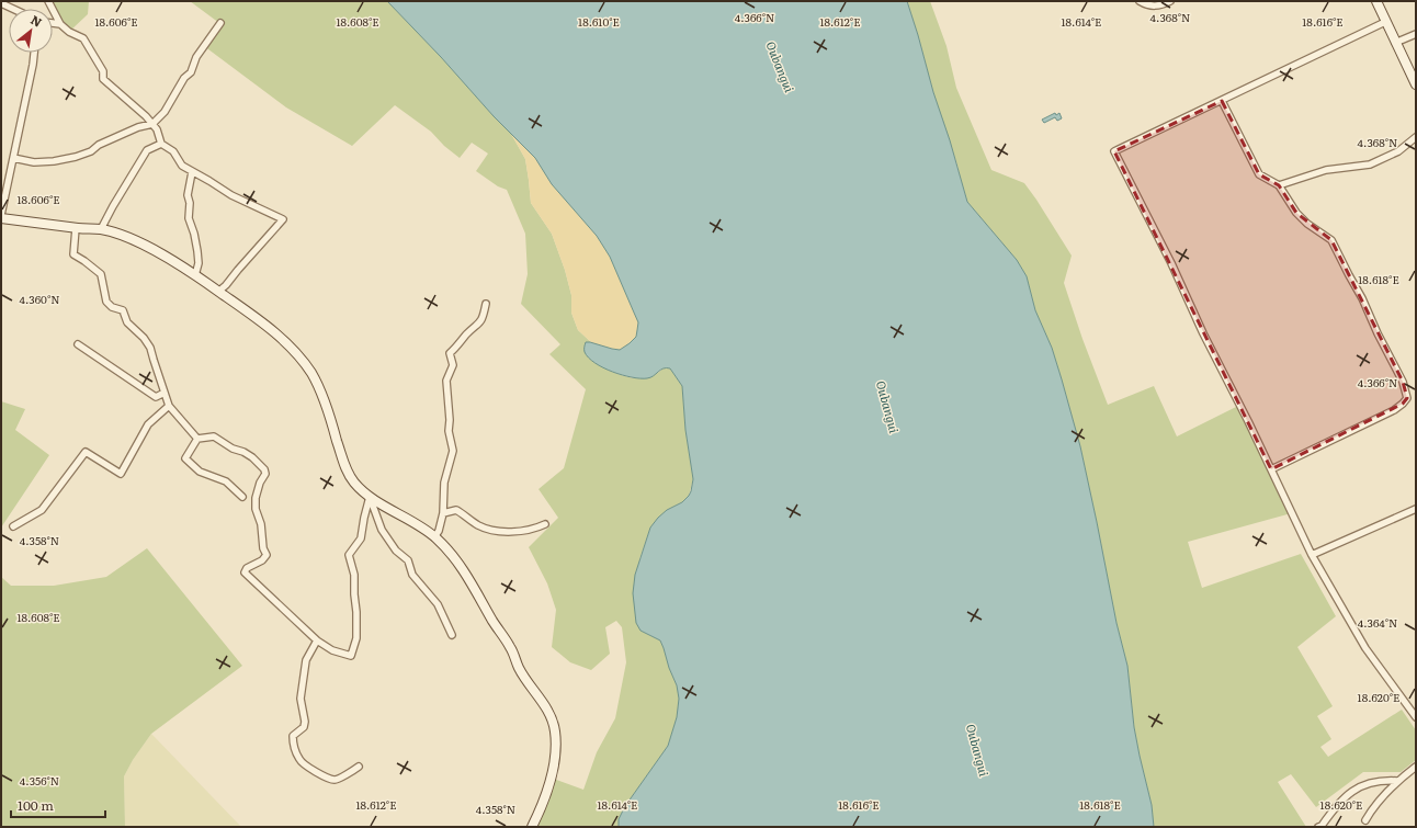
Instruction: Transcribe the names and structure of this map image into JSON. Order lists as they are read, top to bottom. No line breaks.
{"water":["Oubangui"],"scale_bar":"100 m","north":"top right","coordinates":["4.366°N","4.368°N","18.608°E","18.610°E","18.612°E","18.614°E","18.616°E","18.606°E","18.618°E","4.360°N","4.358°N","4.364°N","18.620°E","4.356°N"]}
